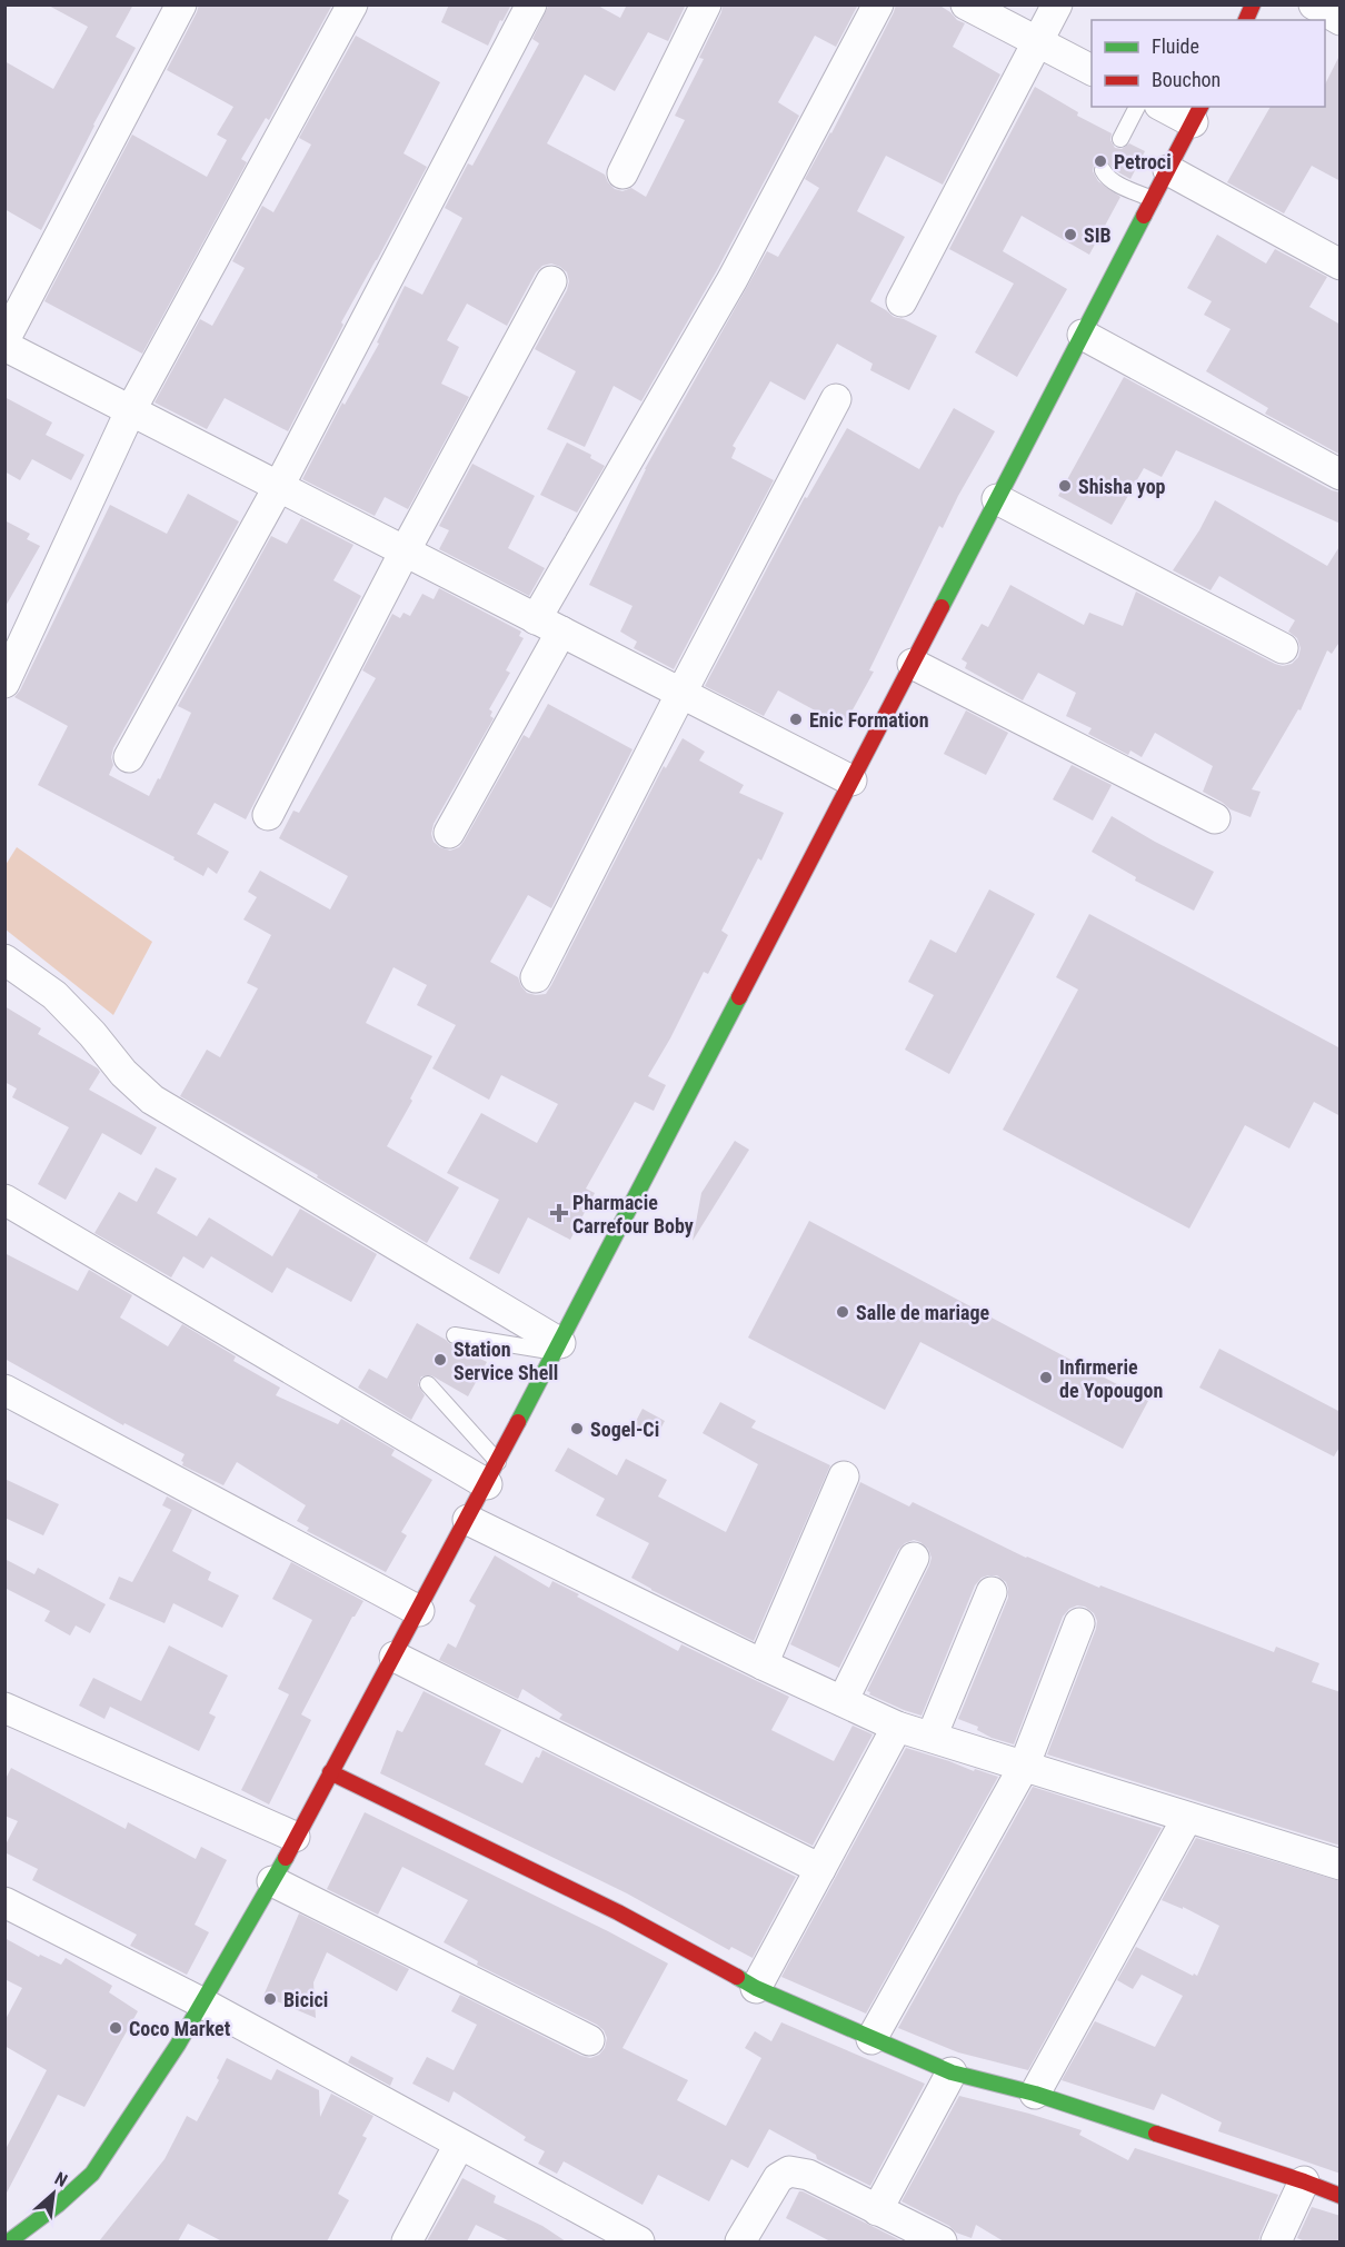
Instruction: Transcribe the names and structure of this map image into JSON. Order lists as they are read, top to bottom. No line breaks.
{"places":{"other":["Petroci","SIB","Shisha yop","Enic Formation","Salle de mariage","Station Service Shell","Infirmerie de Yopougon","Sogel-Ci","Bicici","Coco Market"],"health":["Pharmacie Carrefour Boby"]},"legend":["Fluide","Bouchon"],"north":"top right"}
